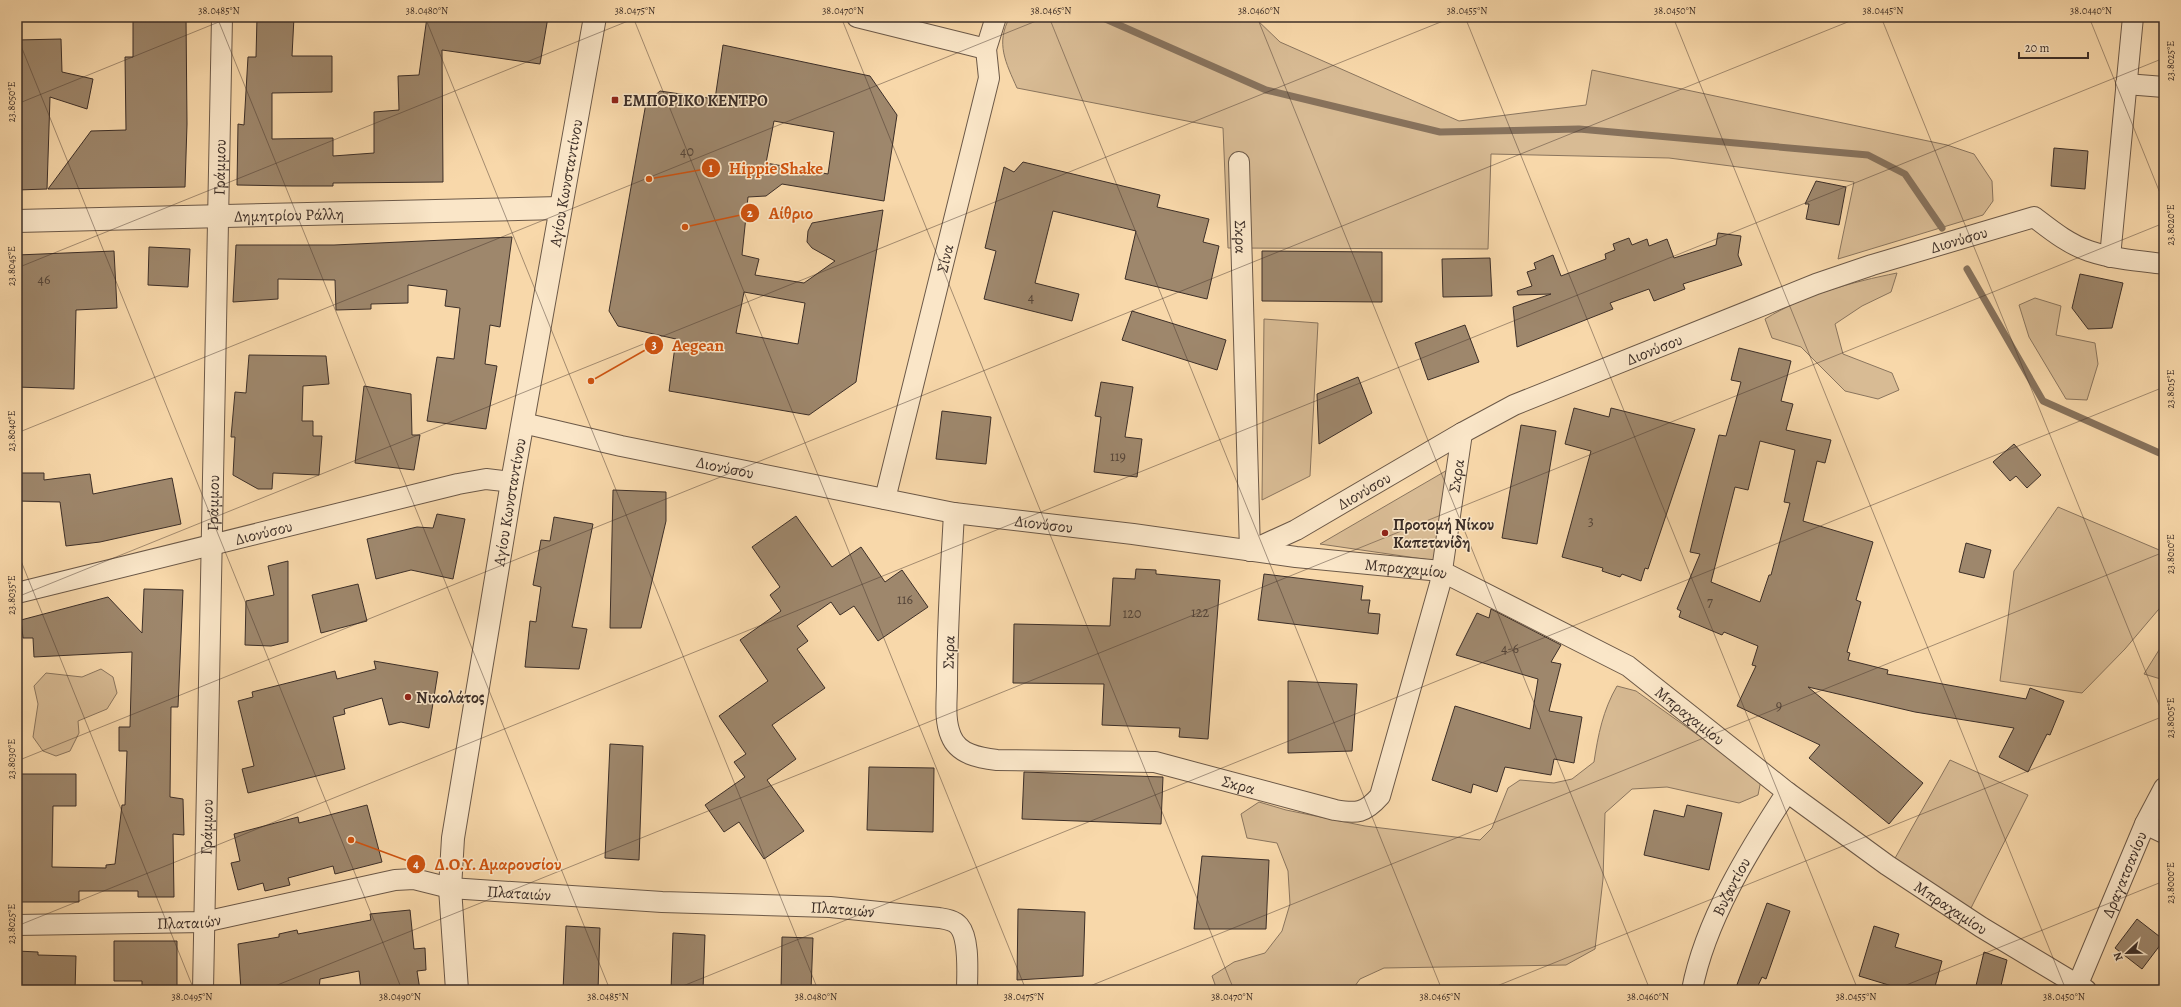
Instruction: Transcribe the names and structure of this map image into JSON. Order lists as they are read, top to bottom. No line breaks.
{"streets":{"street":["Γράμμου","Αγίου Κωνσταντίνου","Δημητρίου Ράλλη","Σκρα","Διονύσου","Σίνα","Μπραχαμίου","Δραγατσανίου","Βυζαντίου","Πλαταιών"]},"crossings":[["Γράμμου","Δημητρίου Ράλλη"],["Γράμμου","Διονύσου"],["Γράμμου","Πλαταιών"],["Αγίου Κωνσταντίνου","Δημητρίου Ράλλη"],["Αγίου Κωνσταντίνου","Διονύσου"],["Αγίου Κωνσταντίνου","Πλαταιών"],["Σκρα","Διονύσου"],["Σκρα","Μπραχαμίου"],["Διονύσου","Σίνα"],["Διονύσου","Μπραχαμίου"],["Μπραχαμίου","Δραγατσανίου"],["Μπραχαμίου","Βυζαντίου"]],"places":{"transit":["ΕΜΠΟΡΙΚΟ ΚΕΝΤΡΟ"],"other":["Hippie Shake","Αίθριο","Aegean","Προτομή Νίκου Καπετανίδη","Νικολάτος","Δ.Ο.Υ. Αμαρουσίου"]},"house_numbers":["40","46","4","119","3","116","7","122","120","4-6","9"],"scale_bar":"20 m","north":"left","coordinates":["38.0485°N","38.0480°N","38.0475°N","38.0470°N","38.0465°N","38.0460°N","38.0455°N","38.0450°N","38.0445°N","38.0440°N","23.8025°E","23.8050°E","23.8020°E","23.8045°E","23.8015°E","23.8040°E","23.8010°E","23.8035°E","23.8005°E","23.8030°E","23.8000°E","38.0495°N","38.0490°N"]}
